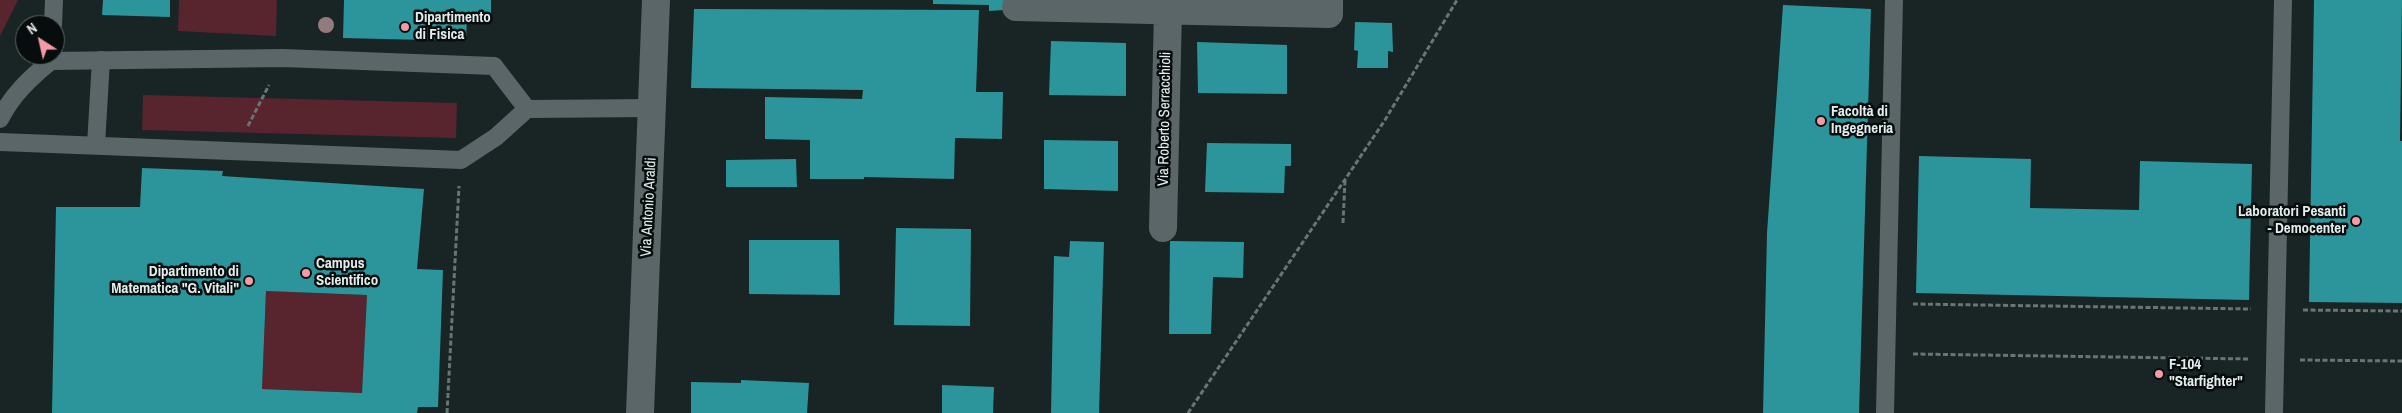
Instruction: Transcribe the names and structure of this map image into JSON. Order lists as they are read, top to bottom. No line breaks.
{"streets":{"street":["Via Roberto Serracchioli","Via Antonio Araldi"]},"places":["Dipartimento di Fisica","Facoltà di Ingegneria","Laboratori Pesanti - Democenter","Campus Scientifico","Dipartimento di Matematica \"G. Vitali\"","F-104 \"Starfighter\""],"north":"top left"}
